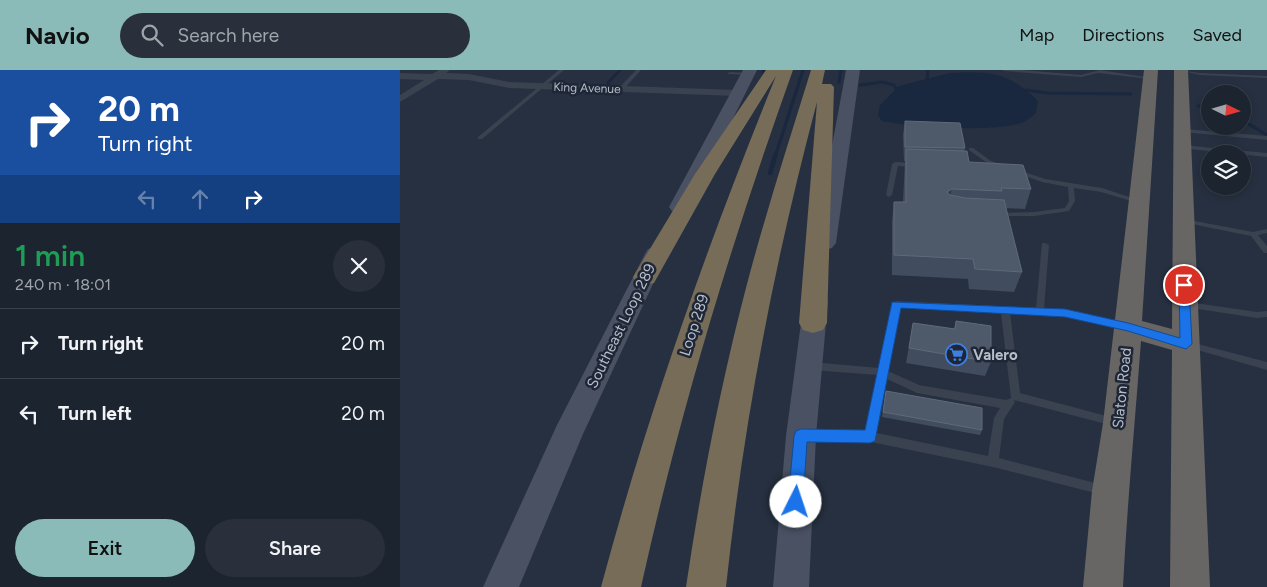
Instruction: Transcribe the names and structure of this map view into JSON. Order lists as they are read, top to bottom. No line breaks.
{"streets":{"highway":["Loop 289","Slaton Road"],"main road":["Southeast Loop 289"],"street":["King Avenue"]},"crossings":[["King Avenue","Southeast Loop 289"]],"places":{"supermarket":["Valero"]},"north":"right","page":{"header":"Navio","search":"Search here","nav":["Map","Directions","Saved"],"turn":["20 m","Turn right"],"heading":["1 min","240 m · 18:01"],"list":[{"name":"Turn right","value":"20 m"},{"name":"Turn left","value":"20 m"}],"buttons":["Exit","Share"]}}
